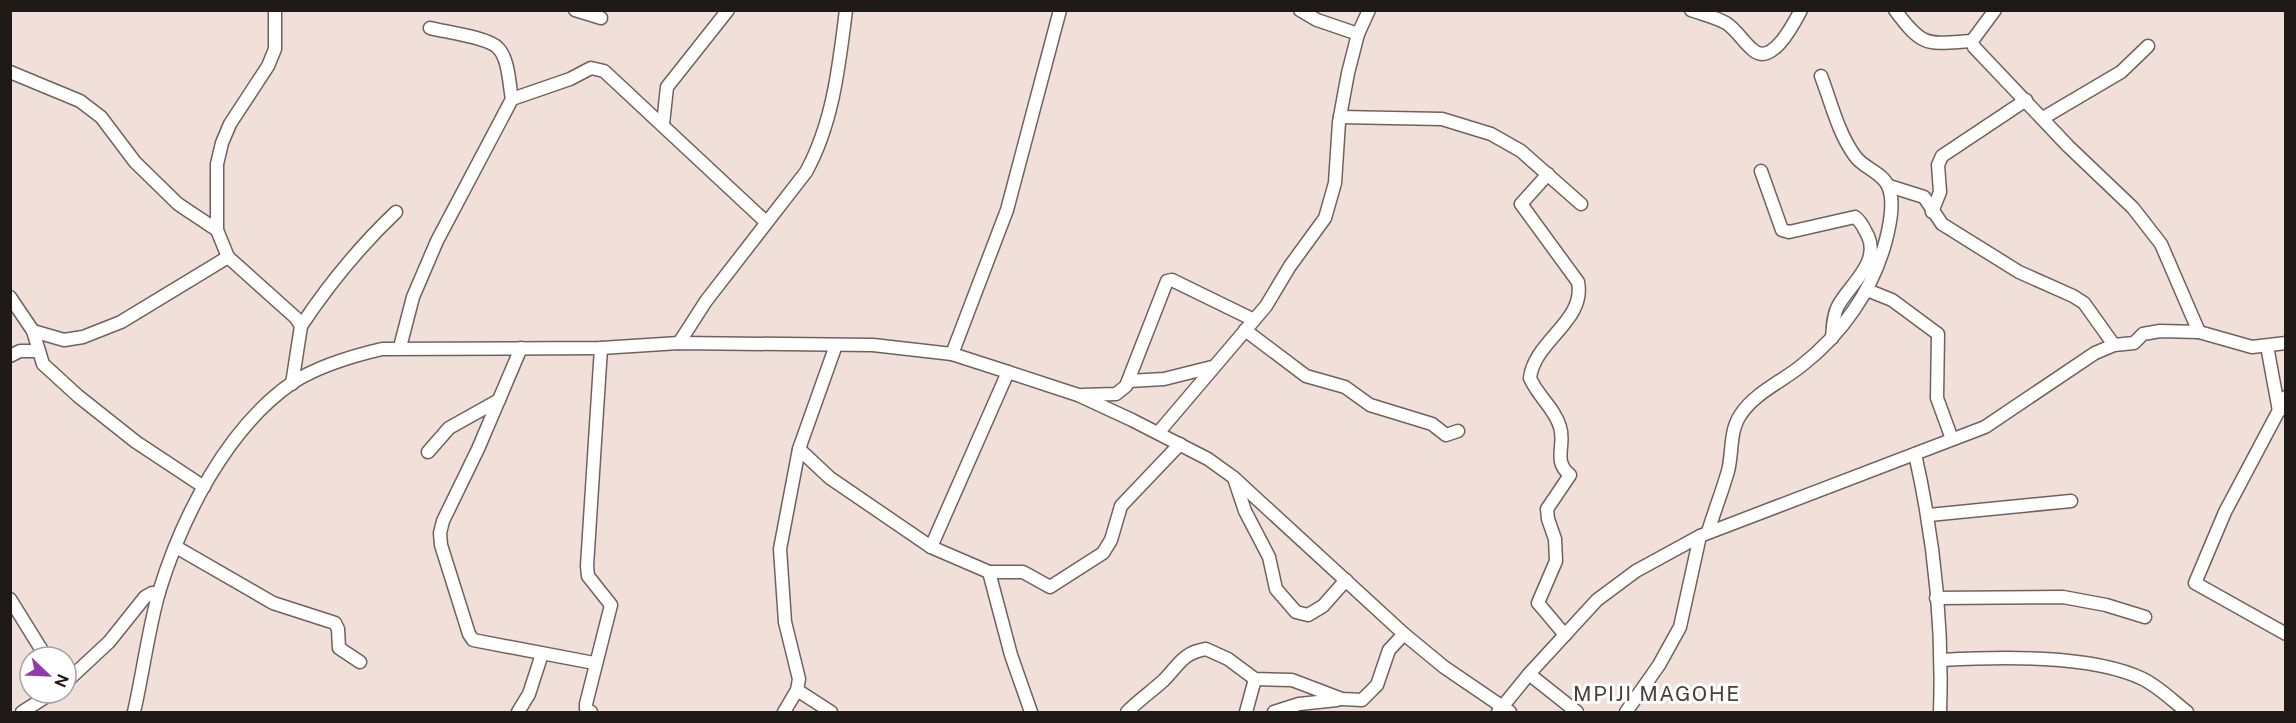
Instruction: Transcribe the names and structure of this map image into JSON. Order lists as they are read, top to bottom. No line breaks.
{"districts":["MPIJI MAGOHE"],"north":"bottom right"}
